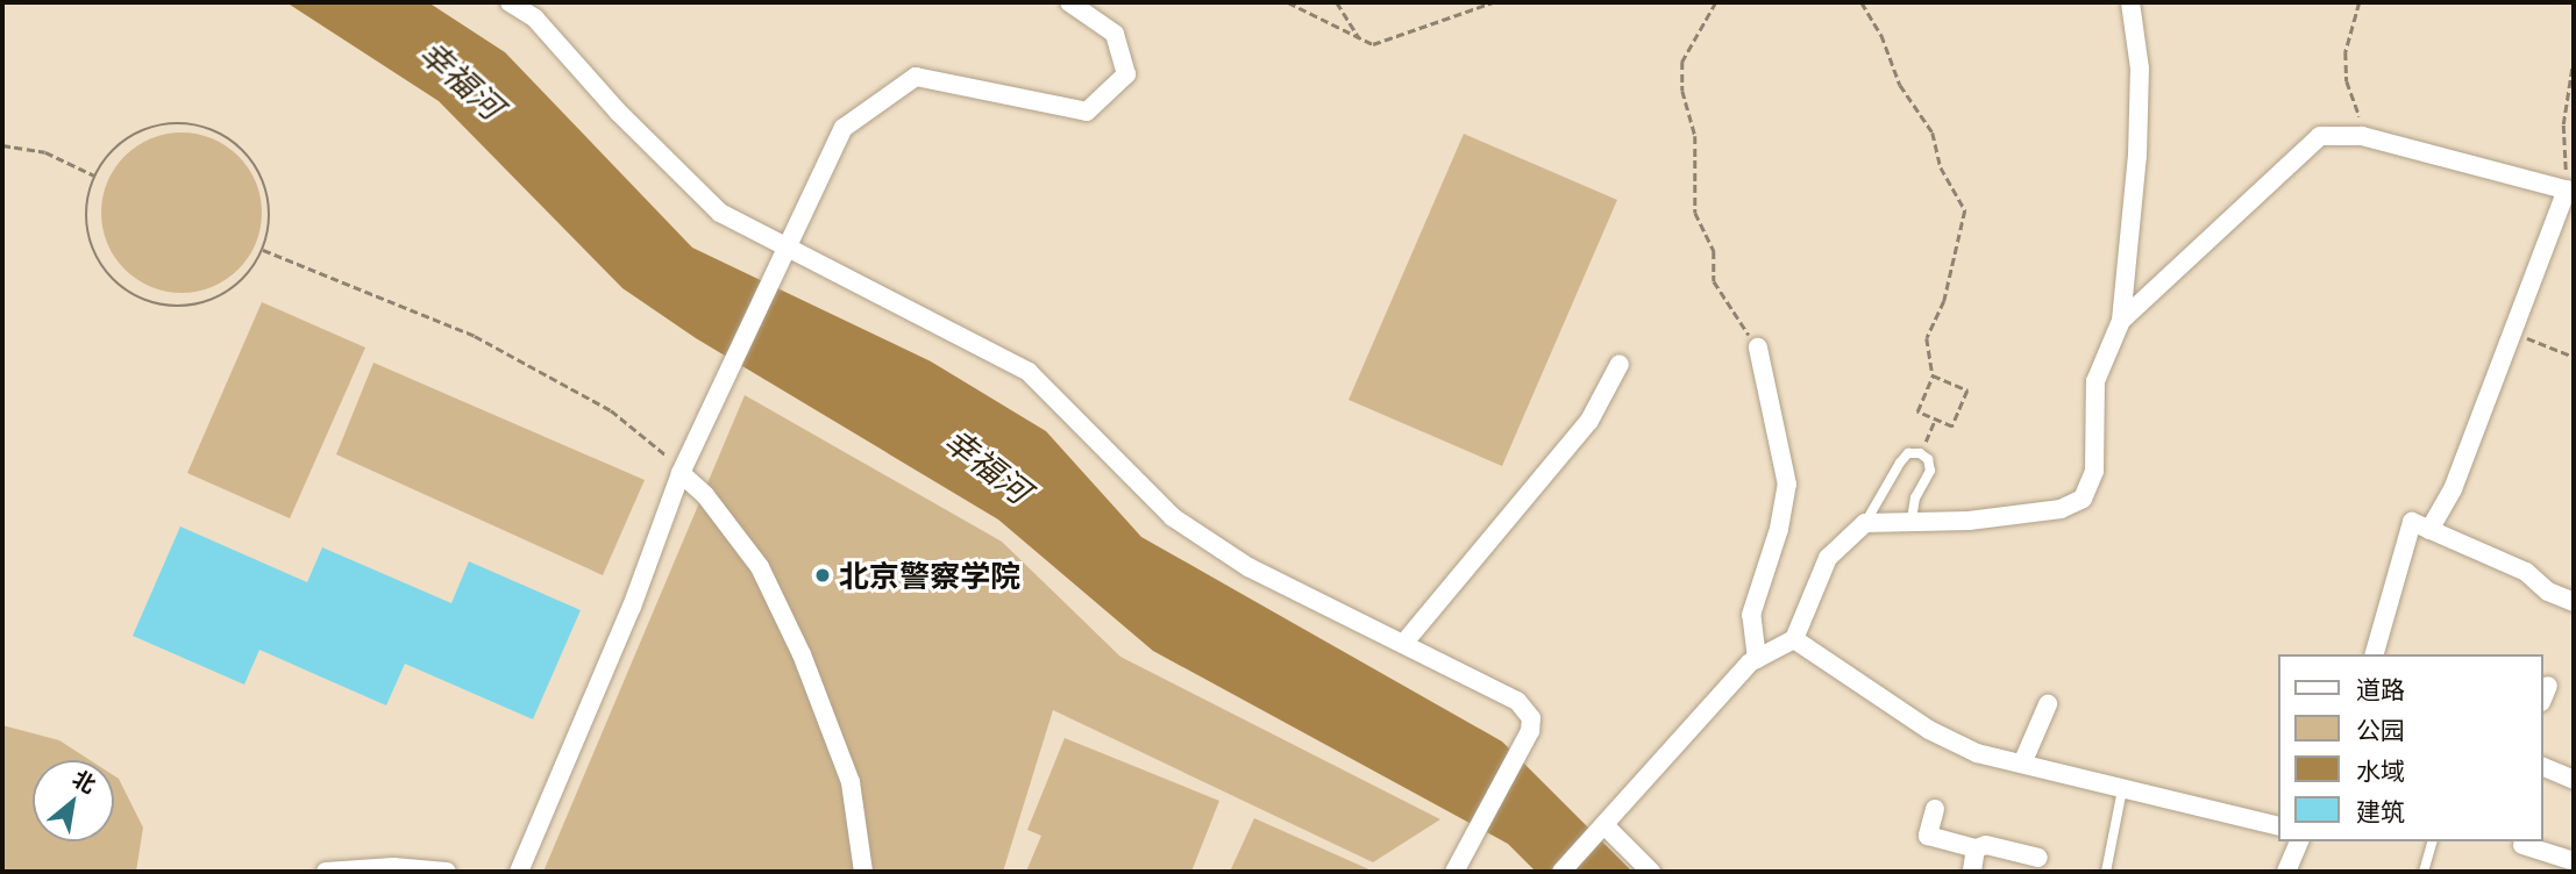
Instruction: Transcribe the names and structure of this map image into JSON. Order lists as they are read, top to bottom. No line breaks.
{"water":["幸福河"],"places":["北京警察学院"],"legend":["道路","公园","水域","建筑"],"north":"top right"}
